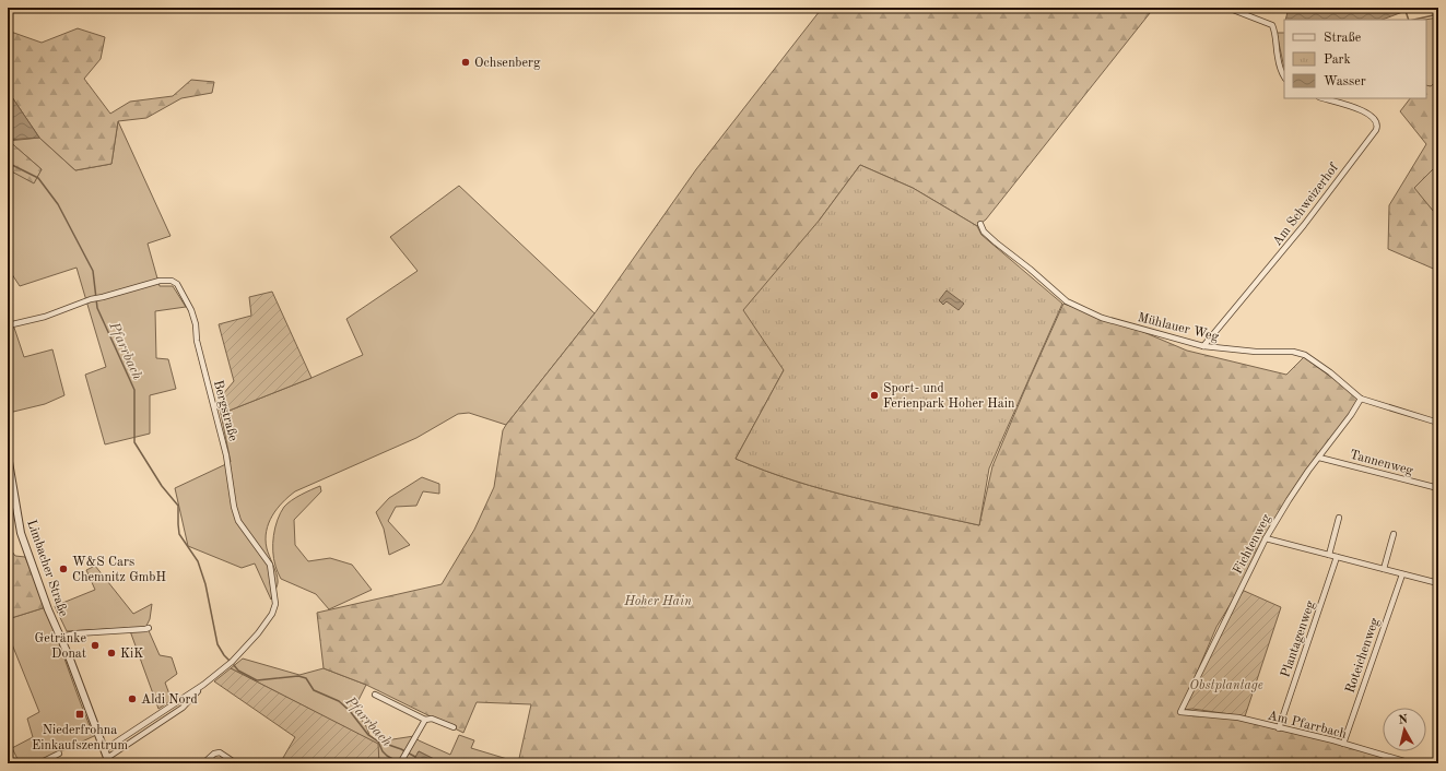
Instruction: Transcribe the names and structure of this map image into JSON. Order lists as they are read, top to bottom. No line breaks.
{"streets":{"street":["Am Schweizerhof","Mühlauer Weg","Bergstraße","Tannenweg","Fichtenweg","Limbacher Straße","Plantagenweg","Roteichenweg","Am Pfarrbach"]},"crossings":[["Am Schweizerhof","Mühlauer Weg"],["Mühlauer Weg","Fichtenweg"],["Bergstraße","Limbacher Straße"],["Tannenweg","Fichtenweg"],["Fichtenweg","Am Pfarrbach"],["Plantagenweg","Am Pfarrbach"],["Roteichenweg","Am Pfarrbach"]],"water":["Pfarrbach"],"parks":["Hoher Hain","Obstplantage"],"places":{"other":["Ochsenberg","Sport- und Ferienpark Hoher Hain","W&S Cars Chemnitz GmbH","Getränke Donat","KiK","Aldi Nord"],"transit":["Niederfrohna Einkaufszentrum"]},"legend":["Straße","Park","Wasser"],"north":"top"}
